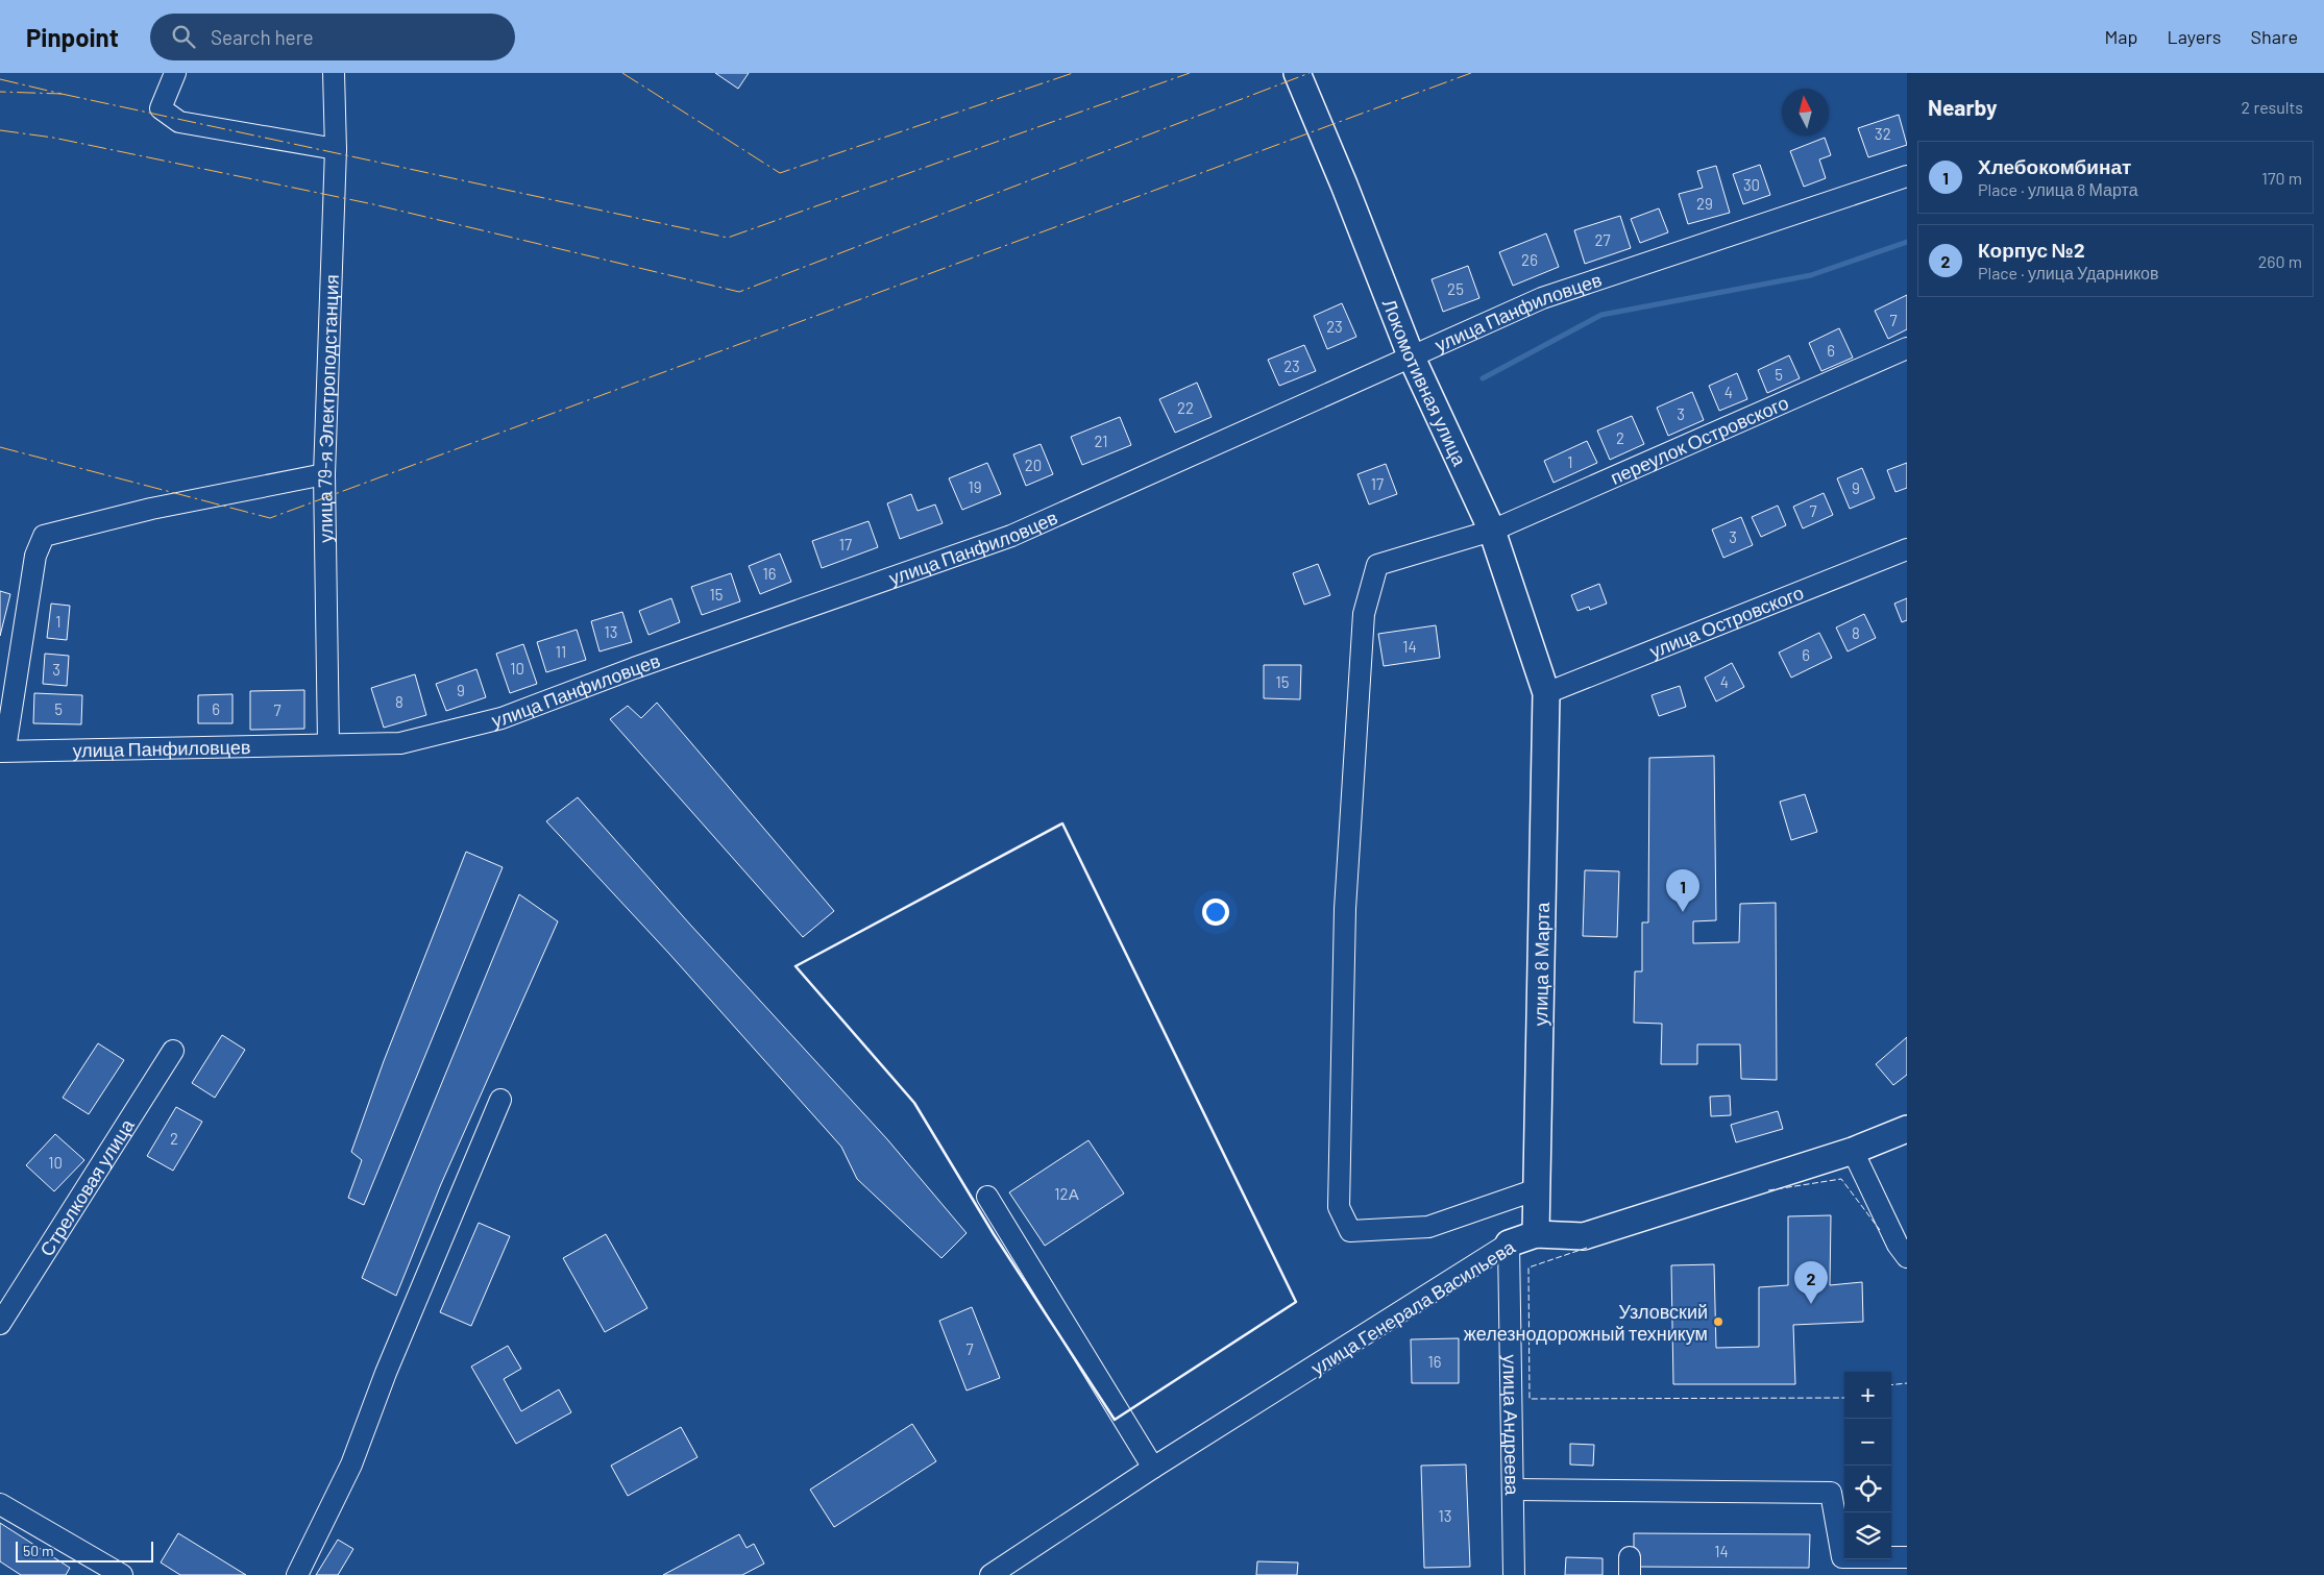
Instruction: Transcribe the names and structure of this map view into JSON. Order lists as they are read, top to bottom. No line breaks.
{"streets":{"main road":["Локомотивная улица","улица 8 Марта","улица Генерала Васильева"],"street":["улица Панфиловцев","улица 79-я Электроподстанция","переулок Островского","улица Островского","Стрелковая улица","улица Андреева"]},"crossings":[["улица Панфиловцев","Локомотивная улица"],["улица Панфиловцев","улица 79-я Электроподстанция"],["Локомотивная улица","переулок Островского"],["Локомотивная улица","улица Островского"],["Локомотивная улица","улица 8 Марта"],["переулок Островского","улица 8 Марта"],["улица Островского","улица 8 Марта"],["улица 8 Марта","улица Генерала Васильева"],["улица Генерала Васильева","улица Андреева"]],"places":["Узловский железнодорожный техникум"],"house_numbers":["32","30","29","27","26","25","7","23","6","23","5","4","22","3","2","21","1","20","17","19","9","7","3","17","16","15","1","13","8","14","11","6","10","3","15","4","9","8","5","6","7","2","10","12А","7","16","13","14"],"scale_bar":"50 m","north":"top","page":{"header":"Pinpoint","search":"Search here","nav":["Map","Layers","Share"],"heading":["Nearby","2 results"],"list":[{"mark":"1","name":"Хлебокомбинат","note":"Place · улица 8 Марта","value":"170 m"},{"mark":"2","name":"Корпус №2","note":"Place · улица Ударников","value":"260 m"}],"pins":["1","2"],"map_buttons":["+","−"],"scale":"50 m"}}
